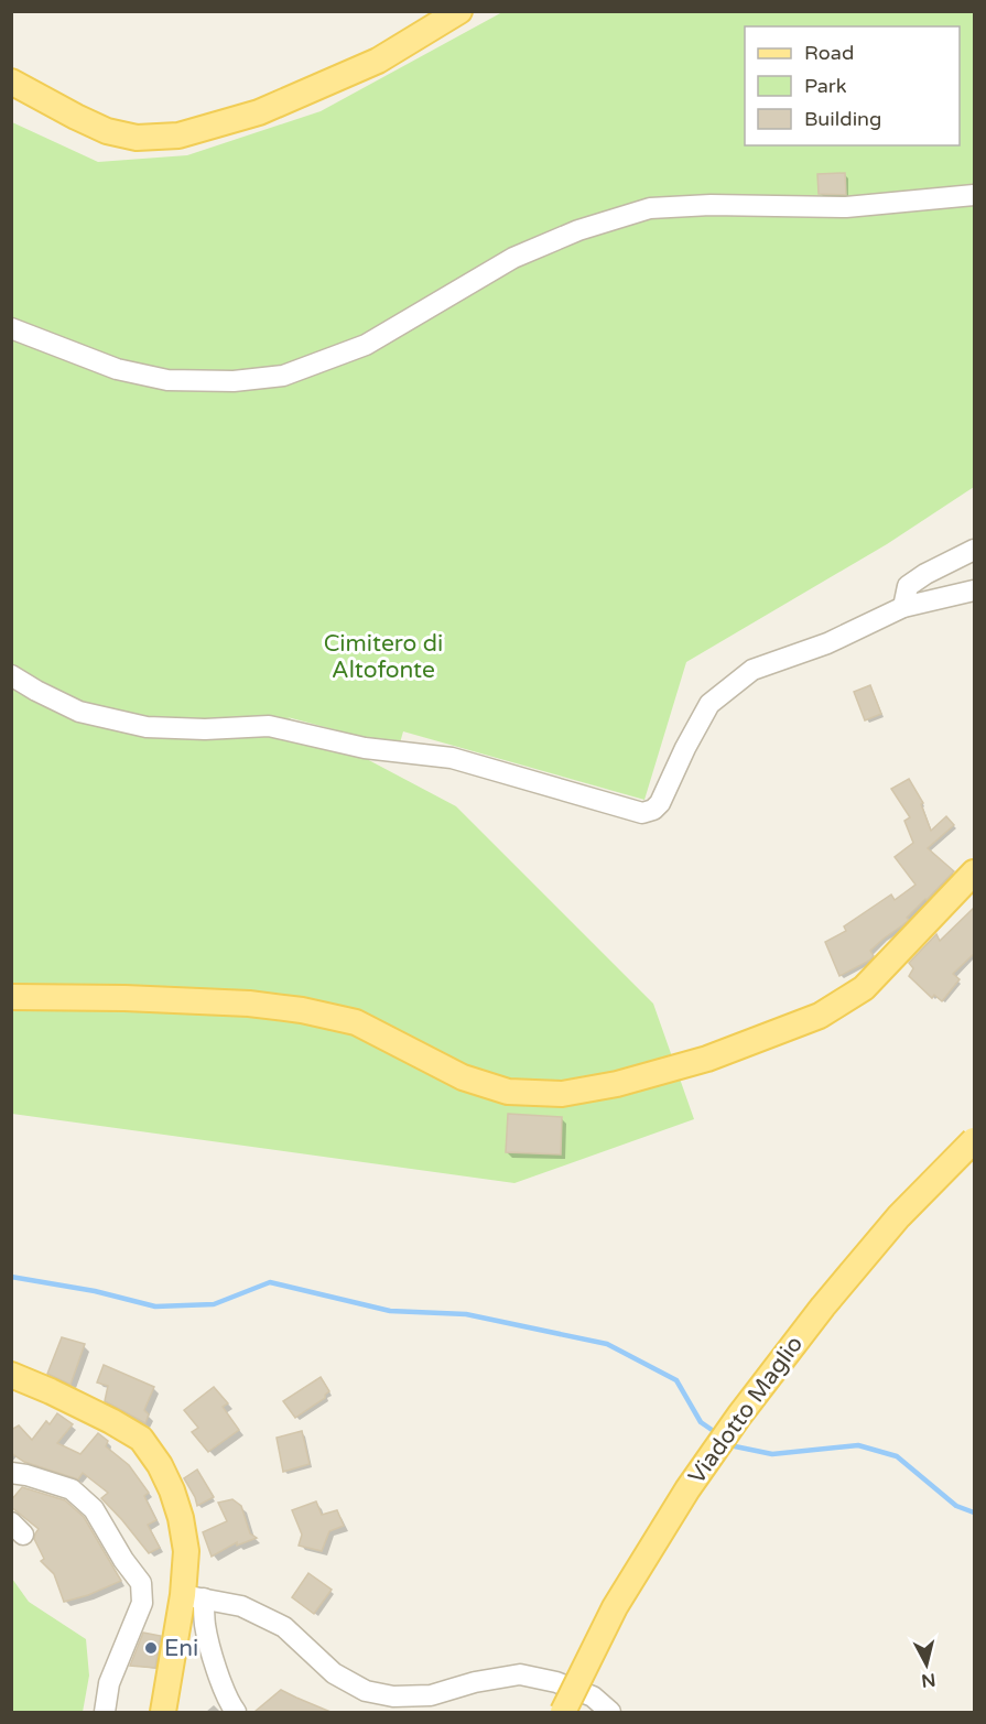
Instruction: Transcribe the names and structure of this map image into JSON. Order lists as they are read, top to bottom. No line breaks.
{"streets":{"main road":["Viadotto Maglio"]},"parks":["Cimitero di Altofonte"],"places":["Eni"],"legend":["Road","Park","Building"],"north":"bottom"}
